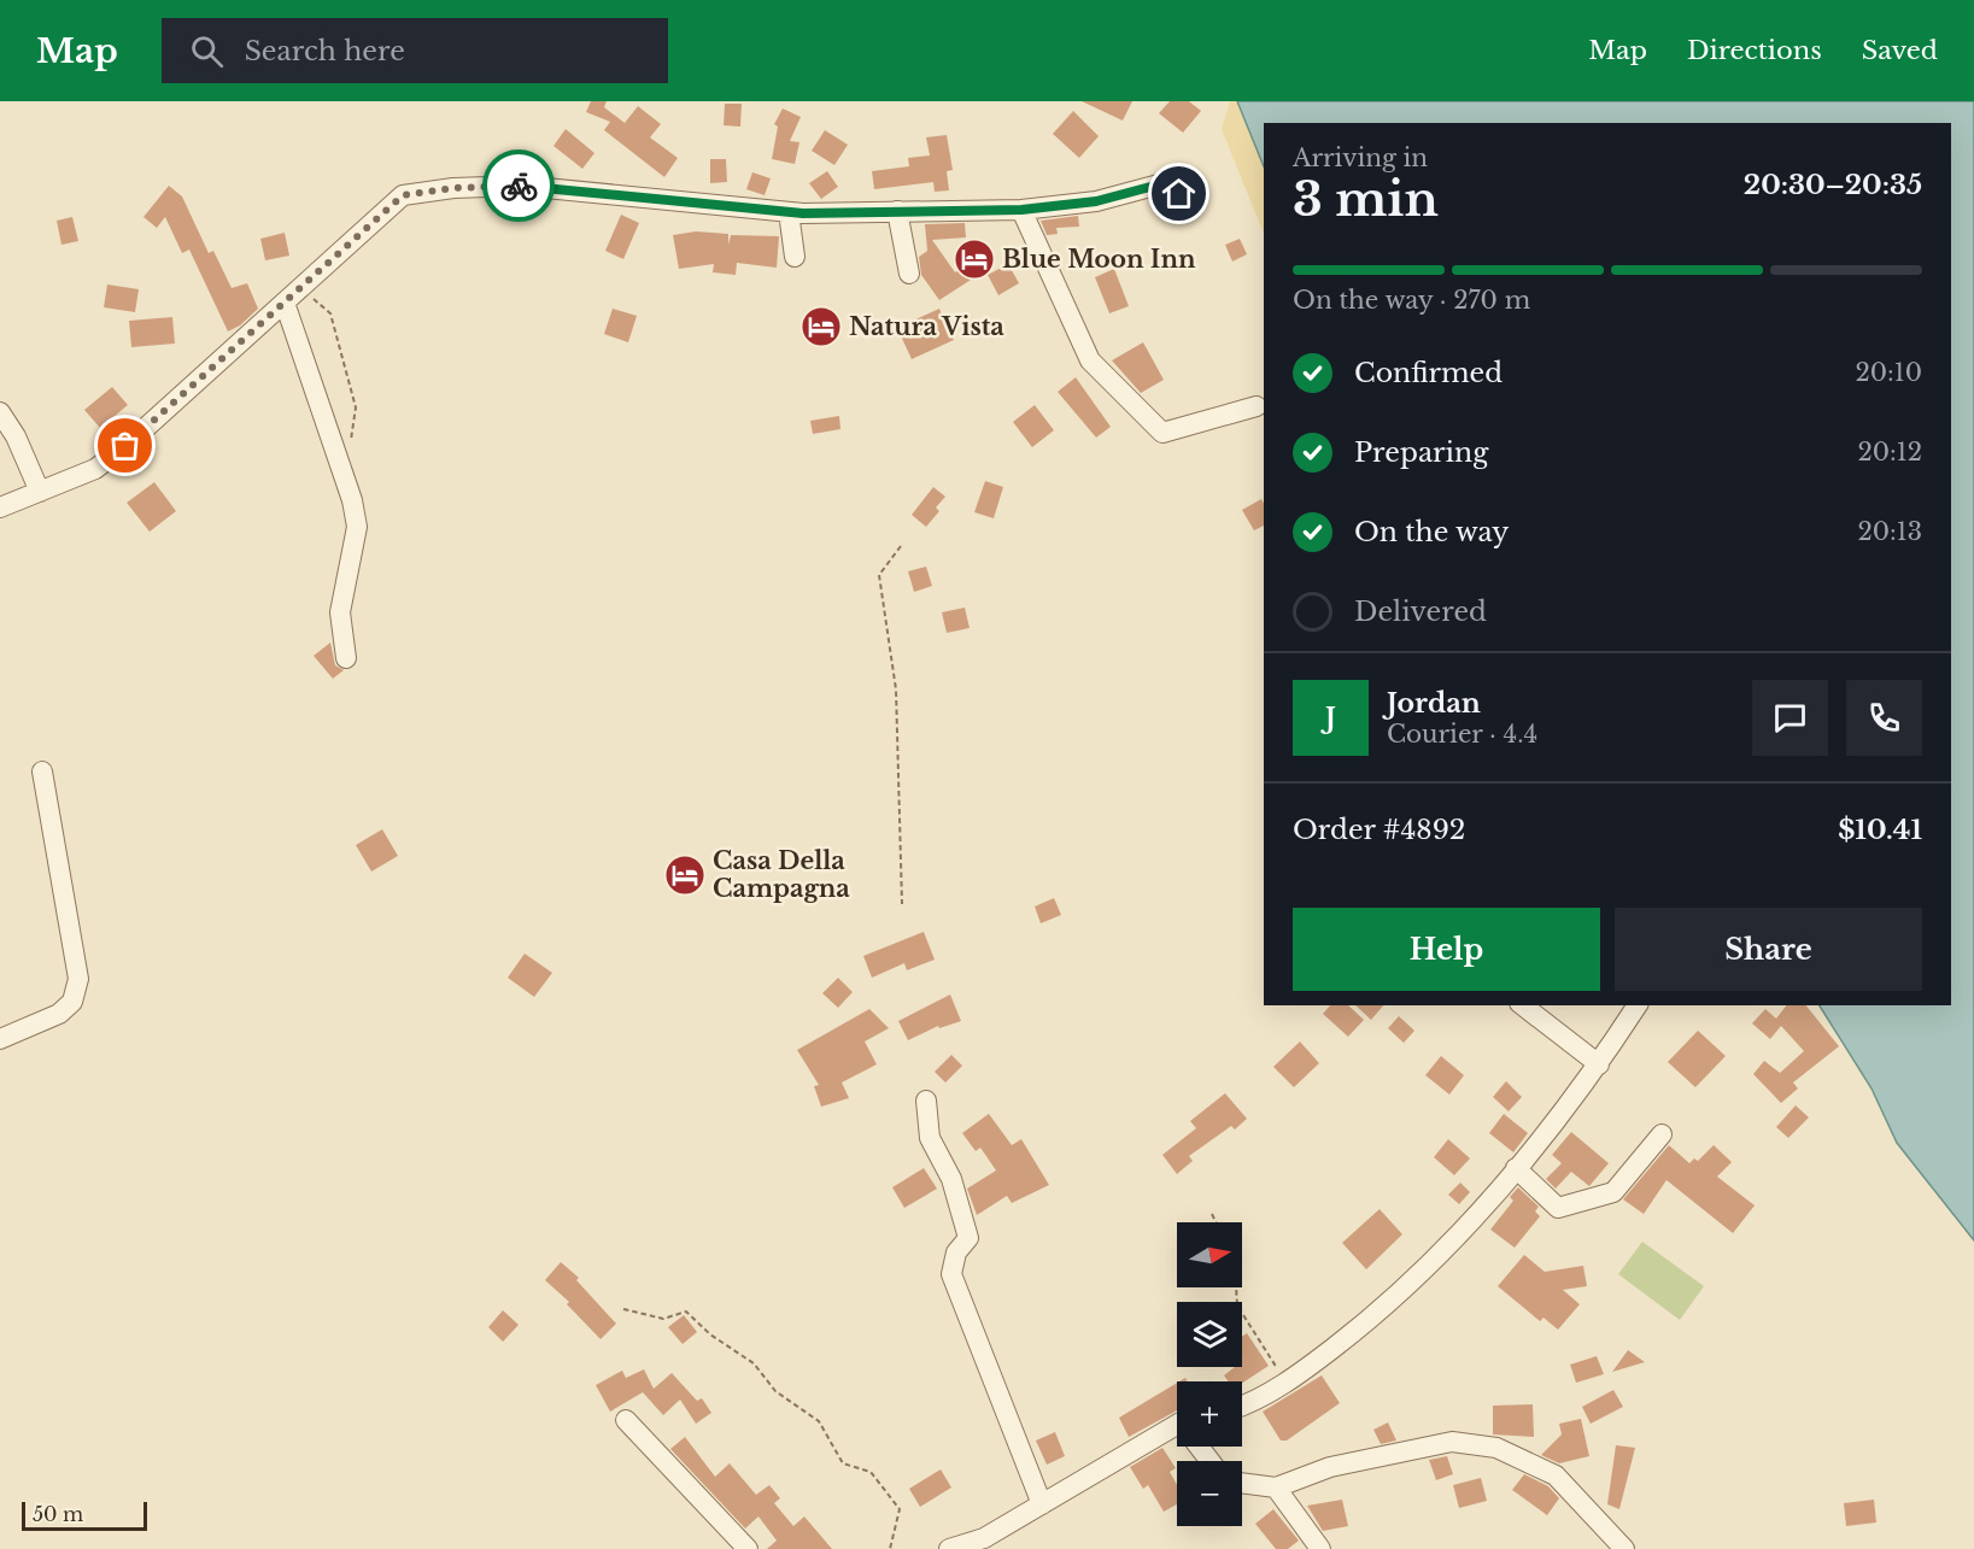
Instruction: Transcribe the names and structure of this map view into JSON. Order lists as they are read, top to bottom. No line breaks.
{"places":{"hotel":["Blue Moon Inn","Natura Vista","Casa Della Campagna"]},"scale_bar":"50 m","north":"right","page":{"header":"Map","search":"Search here","nav":["Map","Directions","Saved"],"heading":["3 min","Arriving in","20:30–20:35"],"panel":["Jordan","Courier · 4.4","Order #4892","$10.41"],"bar":"On the way · 270 m","list":[["Confirmed","20:10"],["Preparing","20:12"],["On the way","20:13"],"Delivered"],"round":"J","buttons":["Help","Share"],"map_buttons":["+","−"],"scale":"50 m"}}
